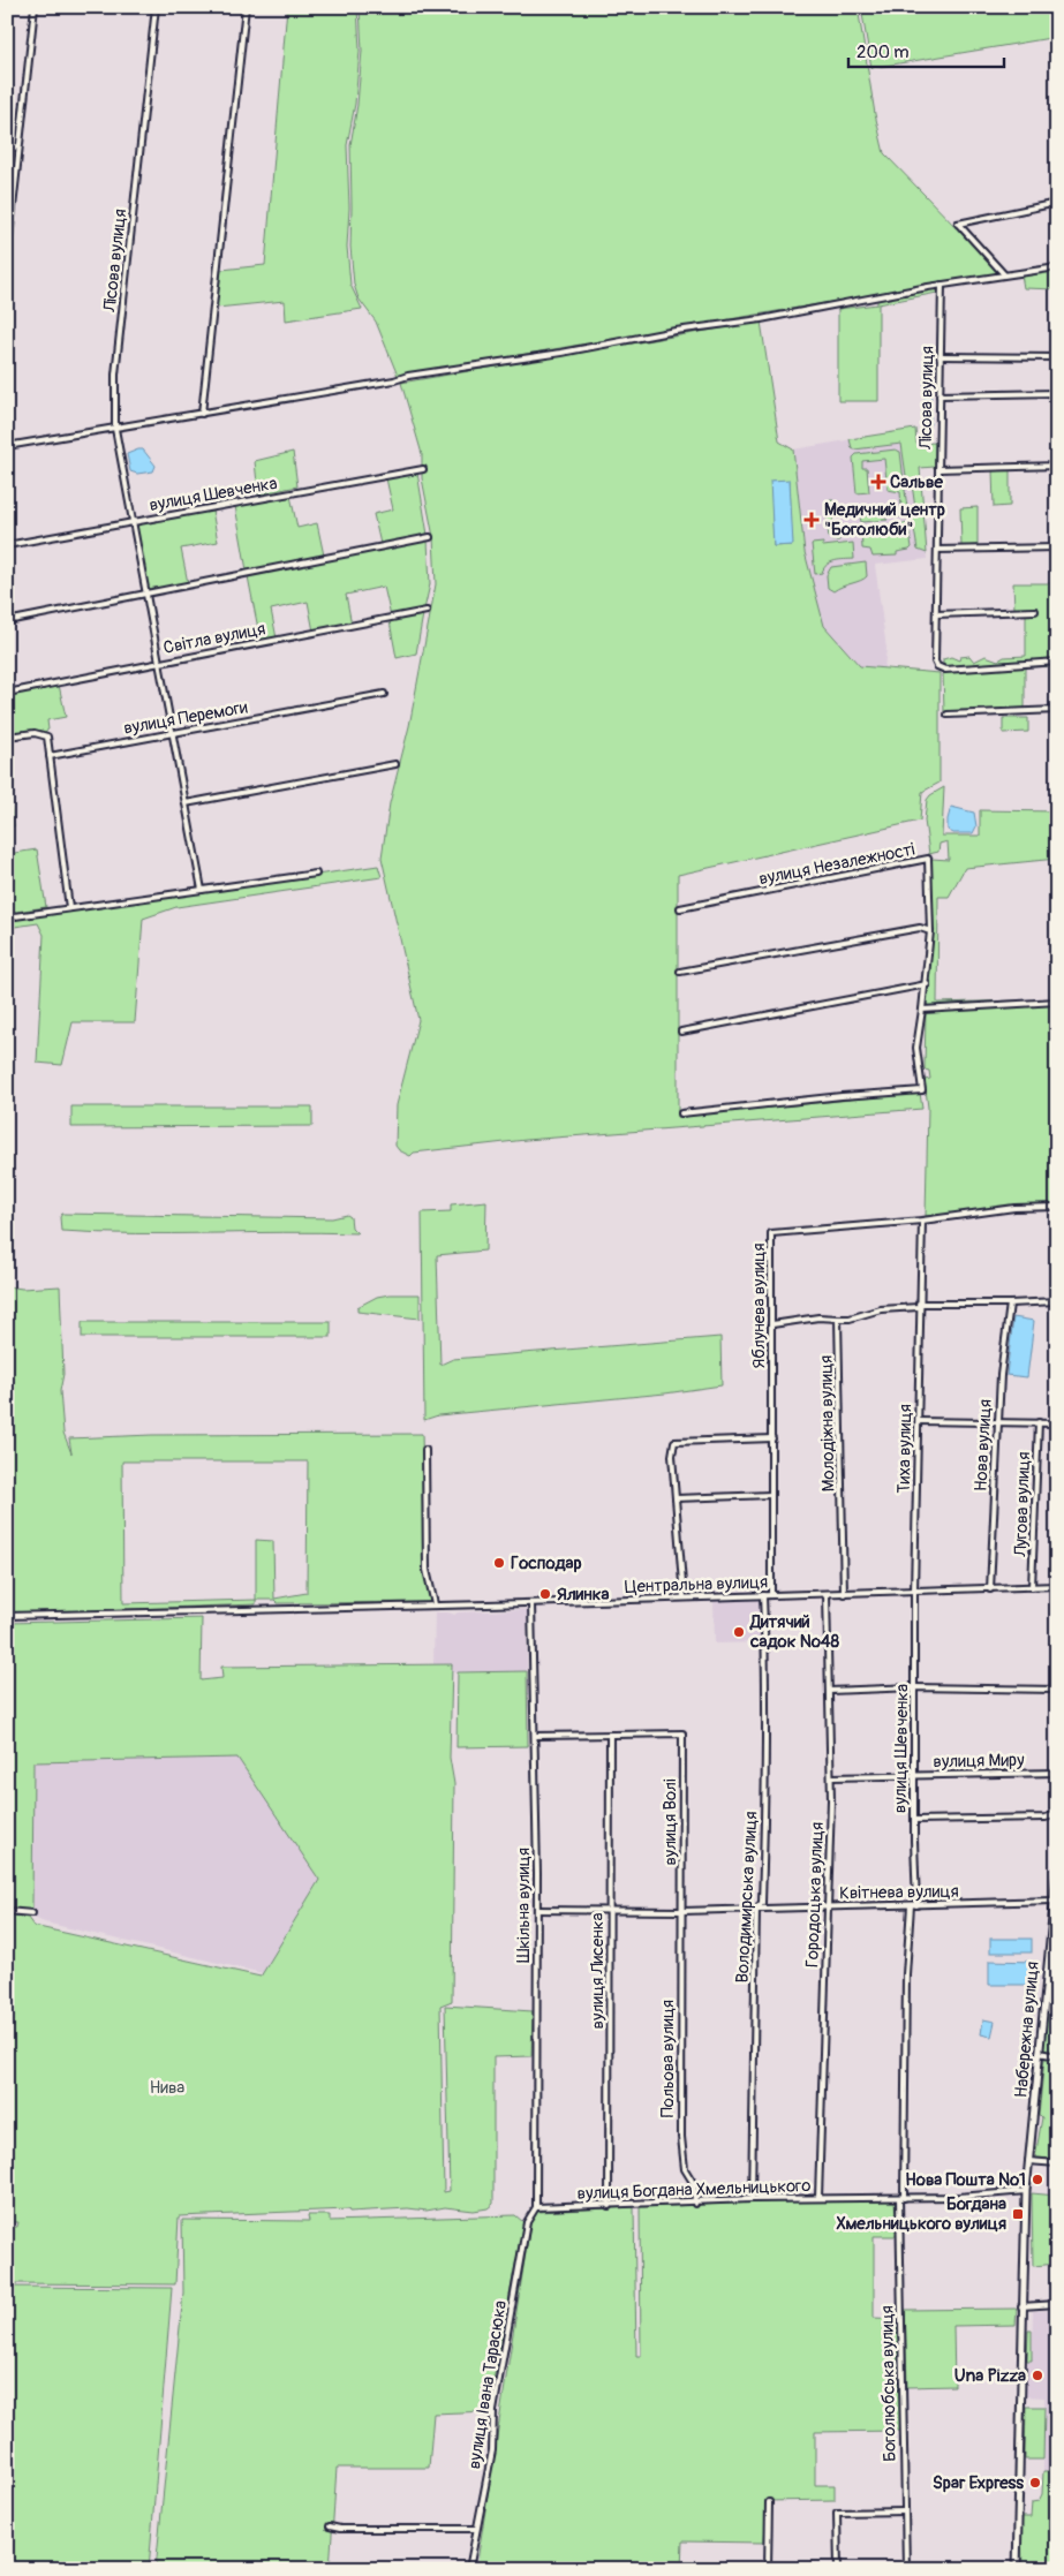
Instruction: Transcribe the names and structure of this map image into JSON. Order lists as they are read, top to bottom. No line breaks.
{"streets":{"street":["Лісова вулиця","вулиця Шевченка","Світла вулиця","вулиця Перемоги","вулиця Незалежності","Яблунева вулиця","Молодіжна вулиця","Нова вулиця","Тиха вулиця","Лугова вулиця","Центральна вулиця","вулиця Миру","вулиця Волі","Квітнева вулиця","Городоцька вулиця","Володимирська вулиця","Шкільна вулиця","вулиця Лисенка","Набережна вулиця","Польова вулиця","вулиця Богдана Хмельницького","Боголюбська вулиця","вулиця Івана Тарасюка"]},"crossings":[["Лісова вулиця","вулиця Шевченка"],["Лісова вулиця","Світла вулиця"],["Лісова вулиця","вулиця Перемоги"],["вулиця Шевченка","Тиха вулиця"],["вулиця Шевченка","Центральна вулиця"],["вулиця Шевченка","вулиця Миру"],["вулиця Шевченка","Квітнева вулиця"],["вулиця Шевченка","вулиця Богдана Хмельницького"],["вулиця Шевченка","Боголюбська вулиця"],["Яблунева вулиця","Тиха вулиця"],["Яблунева вулиця","Центральна вулиця"],["Молодіжна вулиця","Центральна вулиця"],["Нова вулиця","Центральна вулиця"],["Тиха вулиця","Центральна вулиця"],["Лугова вулиця","Центральна вулиця"],["Центральна вулиця","Городоцька вулиця"],["Центральна вулиця","Володимирська вулиця"],["Центральна вулиця","Шкільна вулиця"],["вулиця Миру","Городоцька вулиця"],["вулиця Волі","Квітнева вулиця"],["вулиця Волі","вулиця Лисенка"],["вулиця Волі","Польова вулиця"],["Квітнева вулиця","Городоцька вулиця"],["Квітнева вулиця","Володимирська вулиця"],["Квітнева вулиця","Шкільна вулиця"],["Квітнева вулиця","вулиця Лисенка"],["Квітнева вулиця","Набережна вулиця"],["Квітнева вулиця","Польова вулиця"],["Городоцька вулиця","вулиця Богдана Хмельницького"],["Володимирська вулиця","вулиця Богдана Хмельницького"],["Шкільна вулиця","вулиця Богдана Хмельницького"],["Шкільна вулиця","вулиця Івана Тарасюка"],["вулиця Лисенка","вулиця Богдана Хмельницького"],["Набережна вулиця","вулиця Богдана Хмельницького"],["Польова вулиця","вулиця Богдана Хмельницького"],["вулиця Богдана Хмельницького","Боголюбська вулиця"],["вулиця Богдана Хмельницького","вулиця Івана Тарасюка"]],"parks":["Нива"],"places":{"health":["Сальве","Медичний центр \"Боголюби\""],"other":["Господар","Ялинка","Дитячий садок №48","Нова Пошта №1","Una Pizza","Spar Express"],"transit":["Богдана Хмельницького вулиця"]},"scale_bar":"200 m"}
